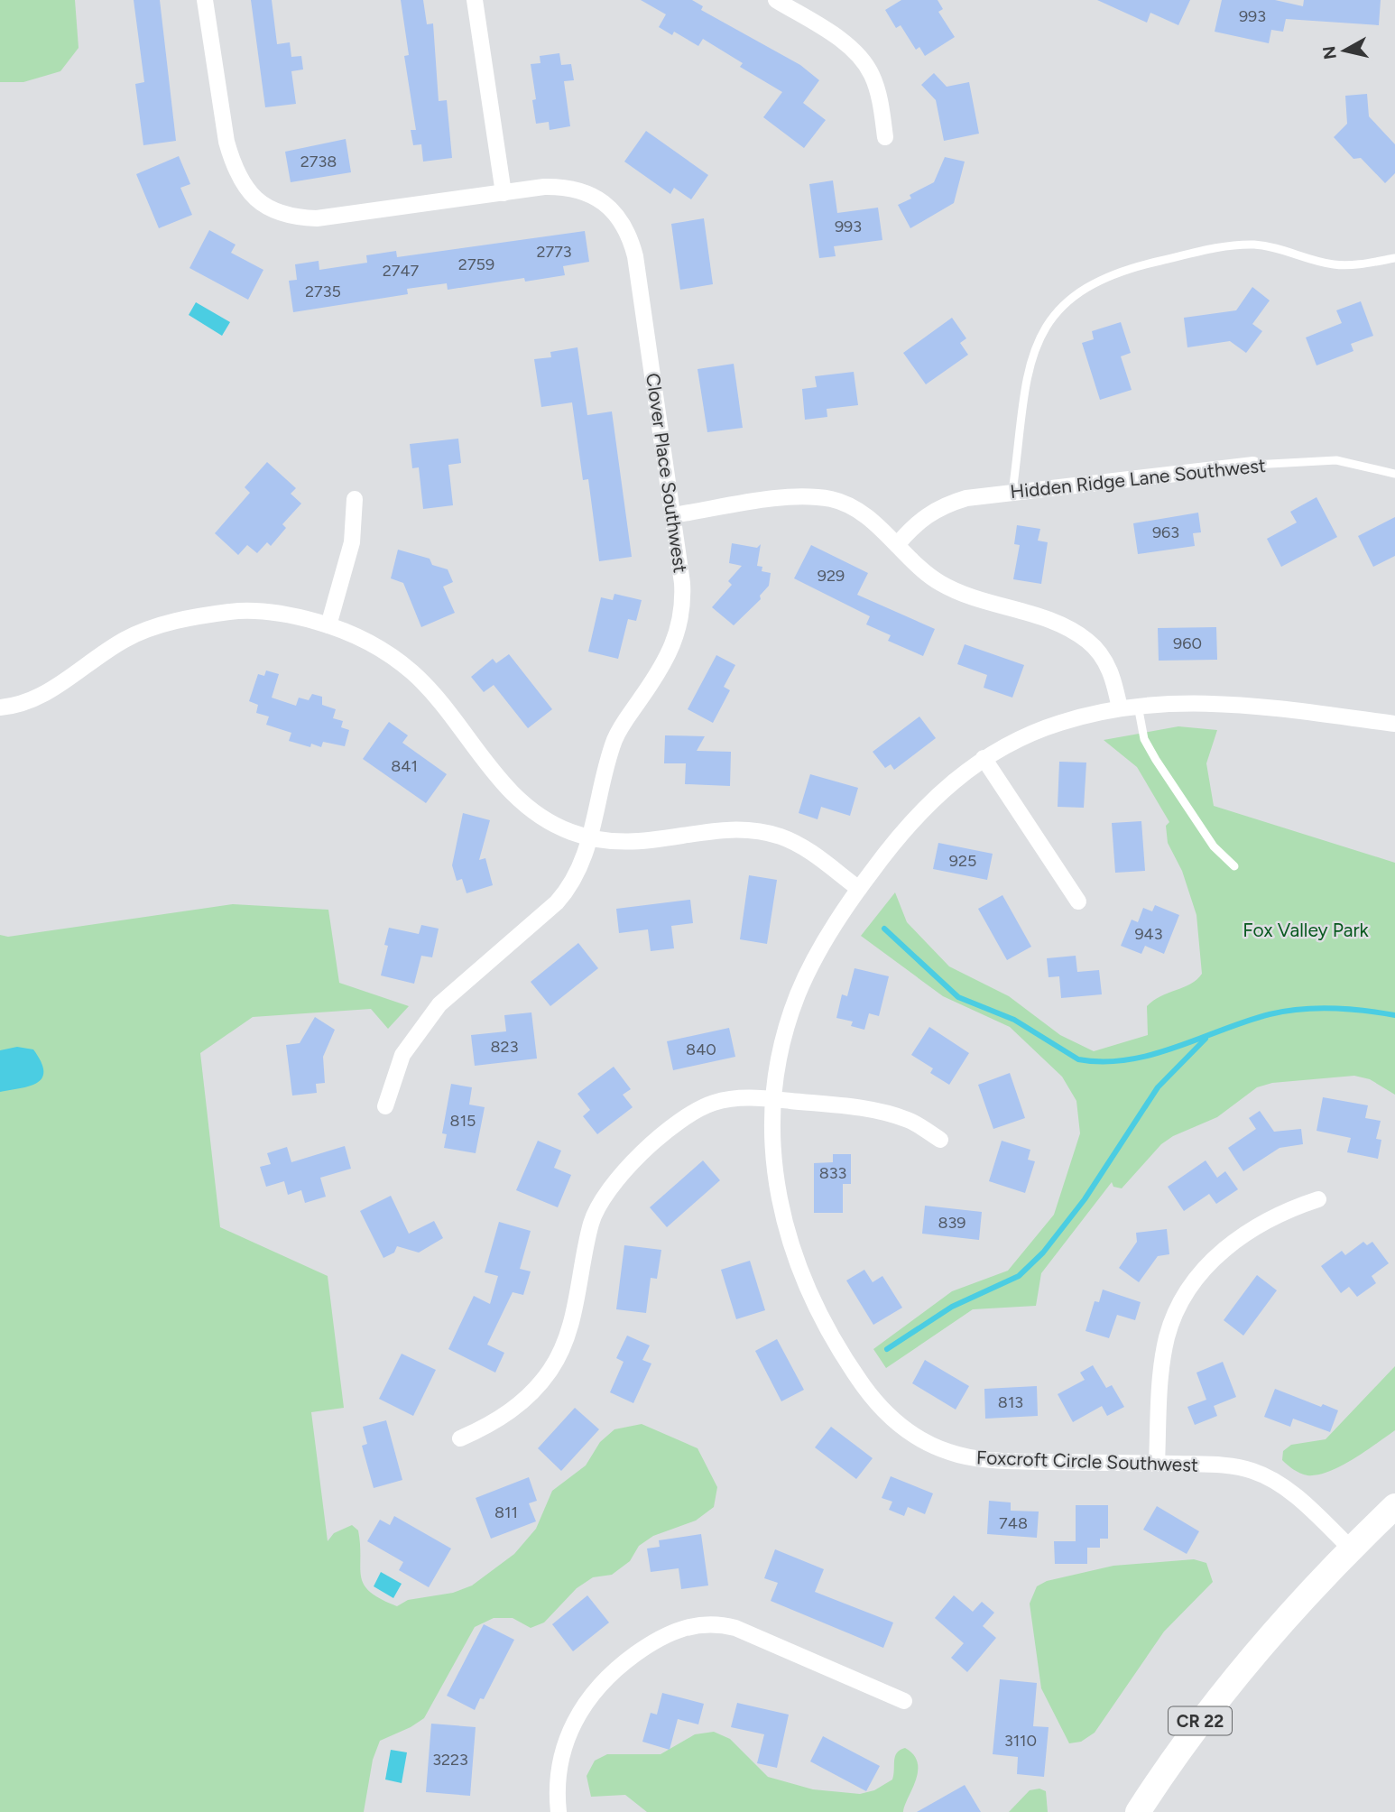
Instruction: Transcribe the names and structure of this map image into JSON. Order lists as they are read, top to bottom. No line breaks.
{"streets":{"main road":["CR 22"],"street":["Clover Place Southwest","Hidden Ridge Lane Southwest","Foxcroft Circle Southwest"]},"crossings":[["Foxcroft Circle Southwest","CR 22"]],"parks":["Fox Valley Park"],"house_numbers":["993","2738","993","2773","2759","2747","2735","963","929","960","841","925","943","823","840","815","833","839","813","811","748","3110","3223"],"north":"left"}
